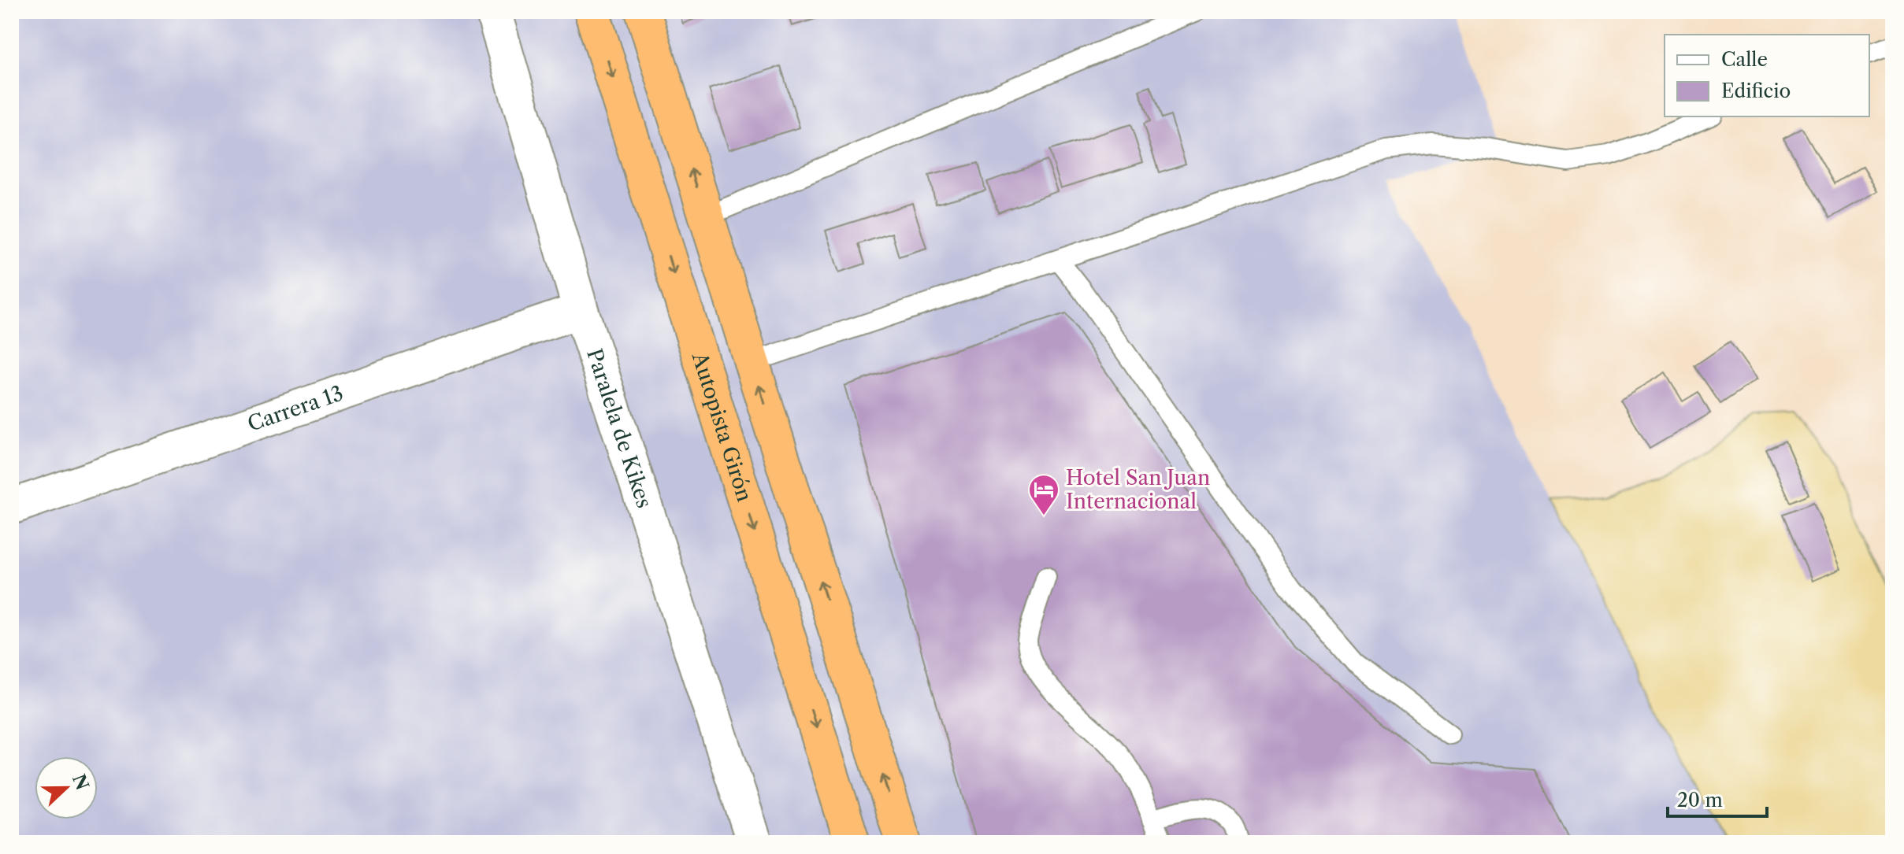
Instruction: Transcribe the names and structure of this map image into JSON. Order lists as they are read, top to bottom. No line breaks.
{"streets":{"highway":["Autopista Girón"],"street":["Carrera 13","Paralela de Kikes"]},"crossings":[["Carrera 13","Paralela de Kikes"]],"places":{"hotel":["Hotel San Juan Internacional"]},"legend":["Calle","Edificio"],"scale_bar":"20 m","north":"right"}
